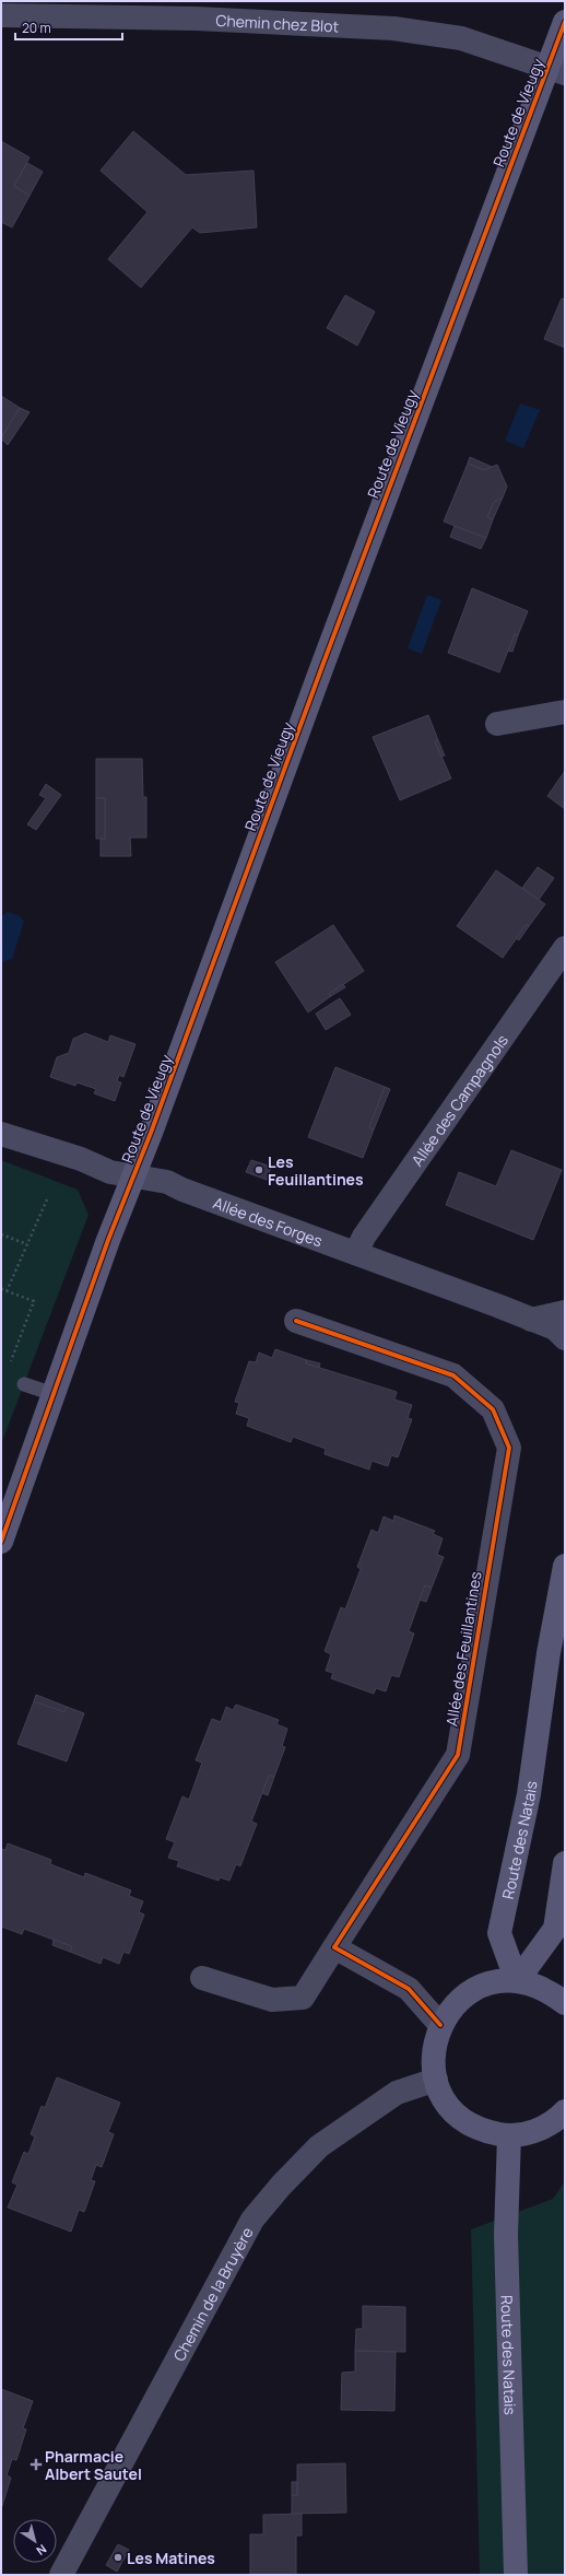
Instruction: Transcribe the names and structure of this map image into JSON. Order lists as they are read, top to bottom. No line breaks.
{"streets":{"street":["Chemin chez Blot","Route de Vieugy","Allée des Campagnols","Allée des Forges","Allée des Feuillantines","Route des Natais","Chemin de la Bruyère"]},"crossings":[["Chemin chez Blot","Route de Vieugy"],["Route de Vieugy","Allée des Forges"],["Allée des Campagnols","Allée des Forges"]],"places":{"other":["Les Feuillantines","Les Matines"],"health":["Pharmacie Albert Sautel"]},"scale_bar":"20 m","north":"bottom right"}
